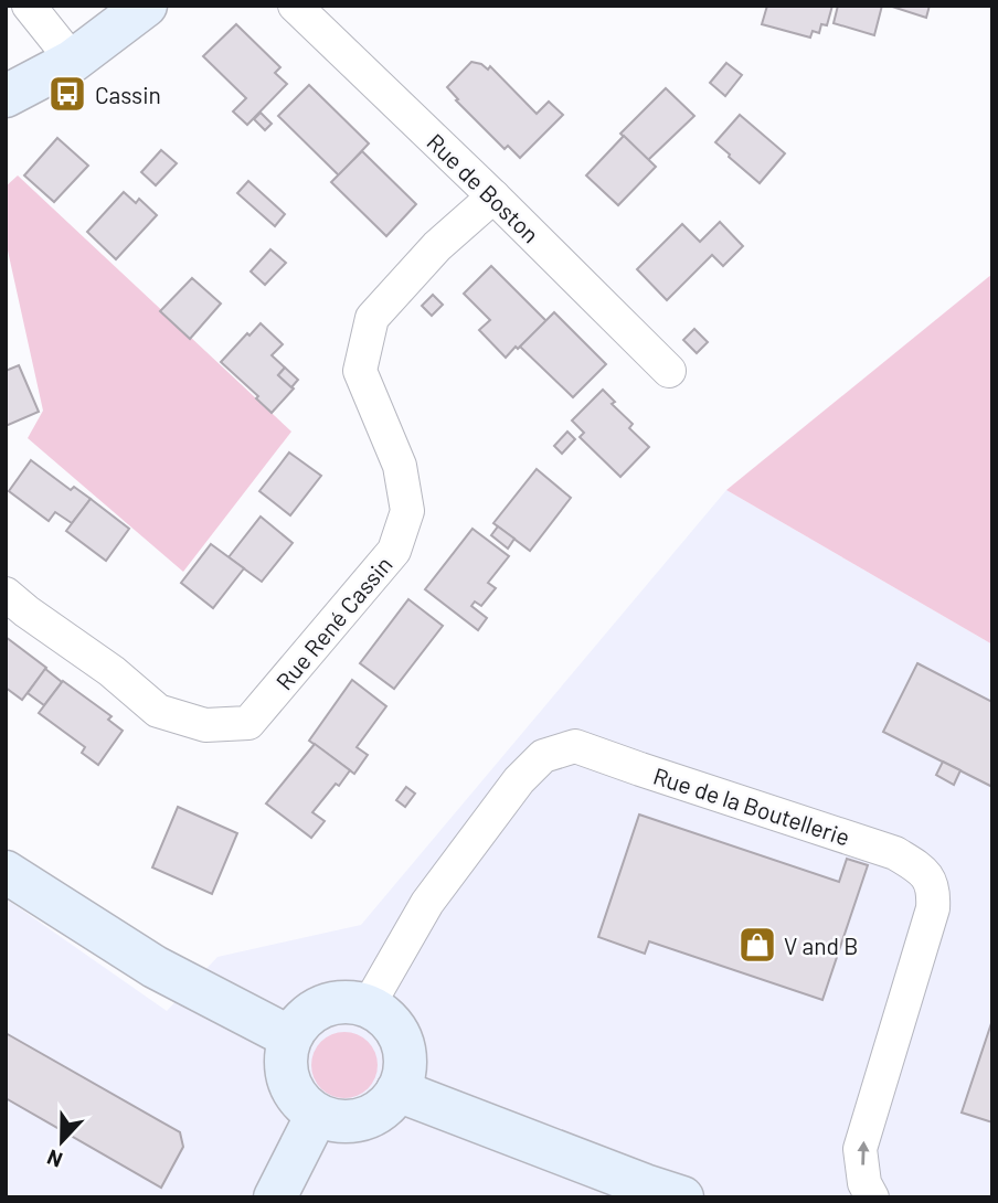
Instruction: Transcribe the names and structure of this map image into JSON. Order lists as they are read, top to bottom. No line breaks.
{"streets":{"street":["Rue de Boston","Rue René Cassin","Rue de la Boutellerie"]},"crossings":[["Rue de Boston","Rue René Cassin"]],"places":{"bus stop":["Cassin"],"shop":["V and B"]},"north":"bottom"}
